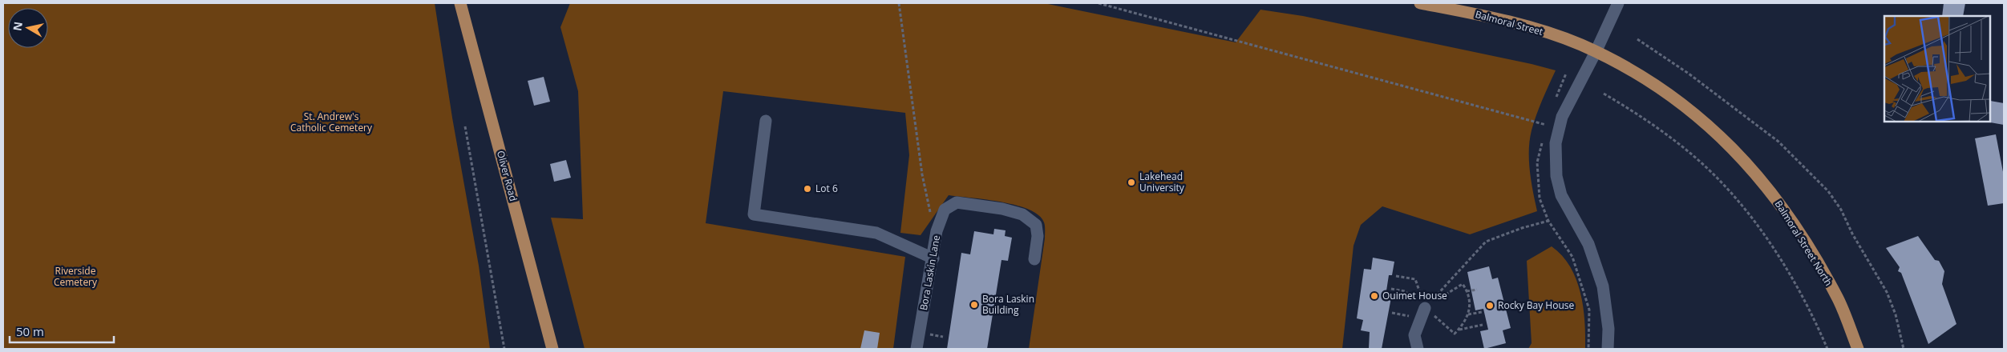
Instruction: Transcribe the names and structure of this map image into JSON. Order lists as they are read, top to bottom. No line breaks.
{"streets":{"main road":["Balmoral Street","Oliver Road","Balmoral Street North"],"street":["Bora Laskin Lane"]},"crossings":[["Balmoral Street","Balmoral Street North"]],"parks":["St. Andrew's Catholic Cemetery","Riverside Cemetery"],"places":["Lakehead University","Lot 6","Ouimet House","Bora Laskin Building","Rocky Bay House"],"scale_bar":"50 m","north":"left"}
